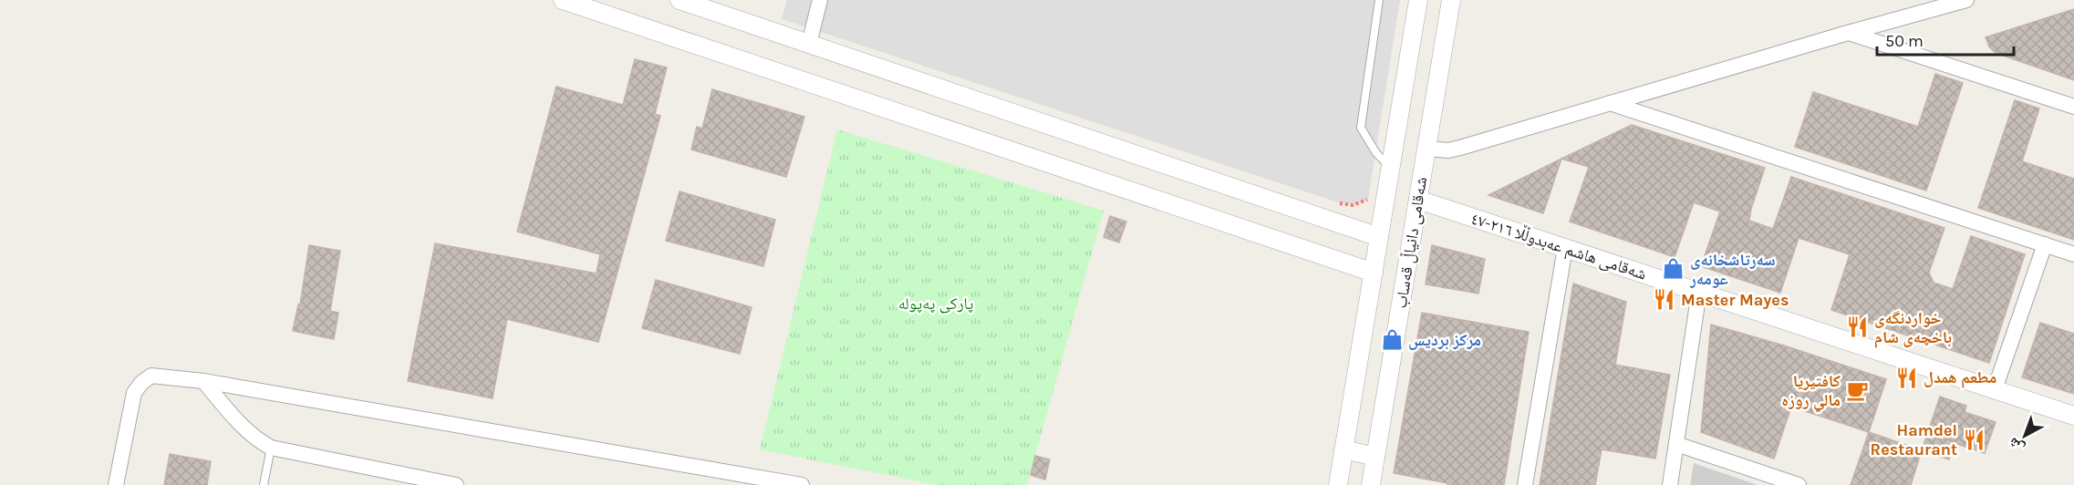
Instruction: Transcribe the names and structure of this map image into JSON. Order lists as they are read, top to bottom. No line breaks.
{"streets":{"street":["شەقامی دانیاڵ قەساب","شەقامی هاشم عەبدوڵڵا ٢١٦-٤٧"]},"crossings":[["شەقامی دانیاڵ قەساب","شەقامی هاشم عەبدوڵڵا ٢١٦-٤٧"]],"parks":["پارکی پەپولە"],"places":{"shop":["سەرتاشخانەی عومەر","مرکز بردیس"],"restaurant":["Master Mayes","خواردنگەی باخچەی شام","مطعم همدل","Hamdel Restaurant"],"cafe":["كافتيريا مالي روزه"]},"scale_bar":"50 m","north":"bottom left"}
